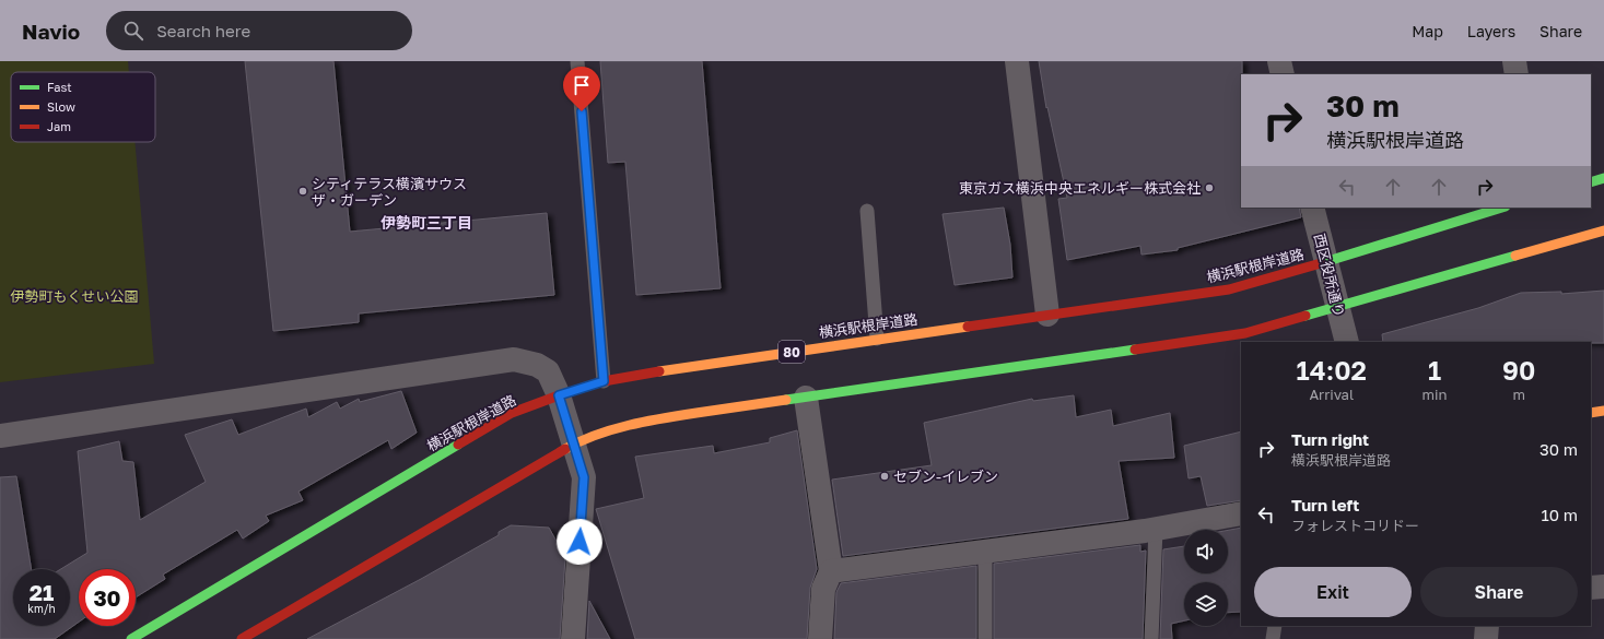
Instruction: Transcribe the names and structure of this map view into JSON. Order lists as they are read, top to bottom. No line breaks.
{"streets":{"main road":["横浜駅根岸道路","80"],"street":["西区役所通り"]},"crossings":[["横浜駅根岸道路","西区役所通り"]],"districts":["伊勢町三丁目"],"parks":["伊勢町もくせい公園"],"places":["東京ガス横浜中央エネルギー株式会社","シティテラス横濱サウス ザ・ガーデン","セブン-イレブン"],"legend":["Fast","Slow","Jam"],"page":{"header":"Navio","search":"Search here","nav":["Map","Layers","Share"],"turn":["30 m","横浜駅根岸道路"],"eta":["14:02","Arrival","1","min","90","m"],"list":[{"name":"Turn right","note":"横浜駅根岸道路","value":"30 m"},{"name":"Turn left","note":"フォレストコリドー","value":"10 m"}],"buttons":["Exit","Share"],"speed":"21 km/h","limit":"30"}}
